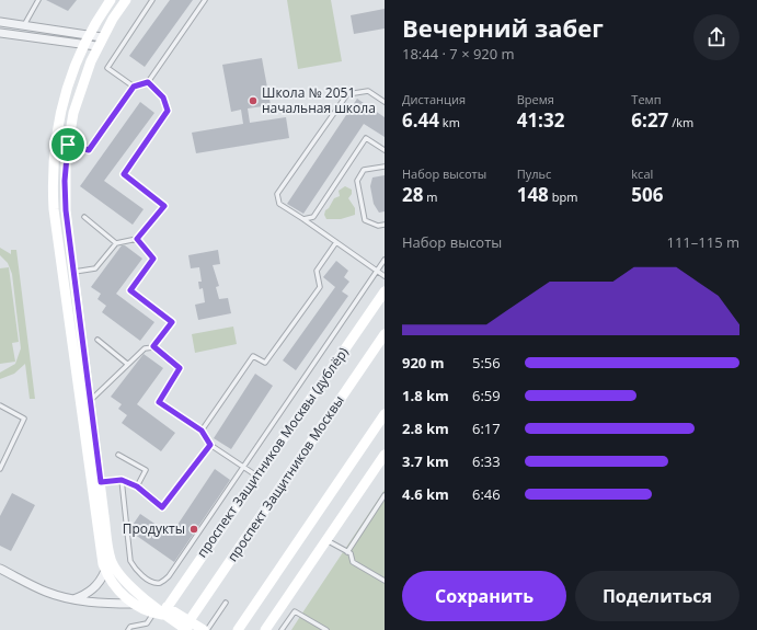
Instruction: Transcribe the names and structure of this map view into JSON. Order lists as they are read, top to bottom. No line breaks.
{"streets":{"street":["проспект Защитников Москвы (дублёр)","проспект Защитников Москвы"]},"places":["Школа № 2051 начальная школа","Продукты"],"page":{"heading":["Вечерний забег","18:44 · 7 × 920 m"],"stats":[["Дистанция","6.44 km"],["Время","41:32"],["Темп","6:27 /km"],["Набор высоты","28 m"],["Пульс","148 bpm"],["kcal","506"]],"chart":["Набор высоты","111–115 m"],"list":[{"name":"920 m","note":"5:56"},{"name":"1.8 km","note":"6:59"},{"name":"2.8 km","note":"6:17"},{"name":"3.7 km","note":"6:33"},{"name":"4.6 km","note":"6:46"}],"buttons":["Сохранить","Поделиться"]}}
